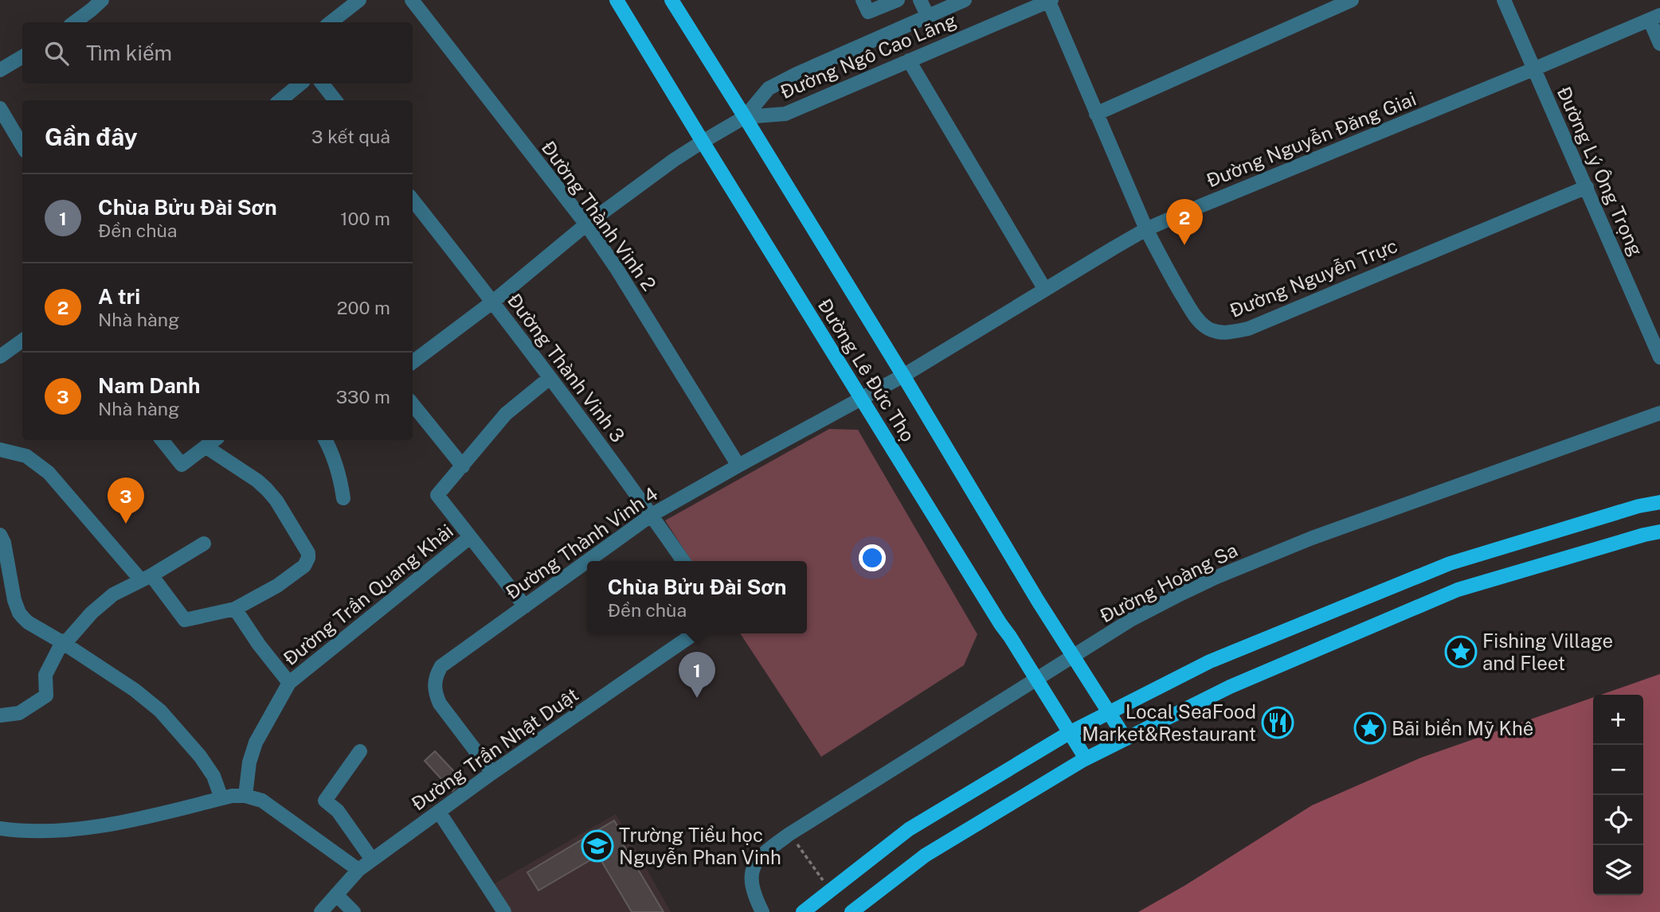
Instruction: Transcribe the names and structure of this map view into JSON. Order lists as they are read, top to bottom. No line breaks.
{"streets":{"main road":["Đường Lê Đức Thọ"],"street":["Đường Ngô Cao Lãng","Đường Nguyễn Đăng Giai","Đường Lý Ông Trọng","Đường Thành Vinh 2","Đường Nguyễn Trực","Đường Thành Vinh 3","Đường Thành Vinh 4","Đường Hoàng Sa","Đường Trần Quang Khải","Đường Trần Nhật Duật"]},"crossings":[["Đường Ngô Cao Lãng","Đường Nguyễn Trực"],["Đường Ngô Cao Lãng","Đường Lê Đức Thọ"],["Đường Nguyễn Đăng Giai","Đường Lý Ông Trọng"],["Đường Nguyễn Đăng Giai","Đường Nguyễn Trực"],["Đường Nguyễn Đăng Giai","Đường Lê Đức Thọ"],["Đường Nguyễn Đăng Giai","Đường Thành Vinh 4"],["Đường Lý Ông Trọng","Đường Nguyễn Trực"],["Đường Thành Vinh 2","Đường Thành Vinh 4"],["Đường Thành Vinh 3","Đường Thành Vinh 4"],["Đường Thành Vinh 3","Đường Trần Quang Khải"],["Đường Lê Đức Thọ","Đường Thành Vinh 4"],["Đường Lê Đức Thọ","Đường Hoàng Sa"],["Đường Thành Vinh 4","Đường Trần Quang Khải"],["Đường Thành Vinh 4","Đường Trần Nhật Duật"]],"places":{"place":["Fishing Village and Fleet","Bãi biển Mỹ Khê"],"restaurant":["Local SeaFood Market&Restaurant"],"school or university":["Trường Tiểu học Nguyễn Phan Vinh"]},"page":{"search":"Tìm kiếm","heading":["Gần đây","3 kết quả"],"list":[{"mark":"1","name":"Chùa Bửu Đài Sơn","note":"Đền chùa","value":"100 m"},{"mark":"2","name":"A tri","note":"Nhà hàng","value":"200 m"},{"mark":"3","name":"Nam Danh","note":"Nhà hàng","value":"330 m"}],"pins":["2","3","1"],"popup":["Chùa Bửu Đài Sơn","Đền chùa"],"map_buttons":["+","−"]}}
